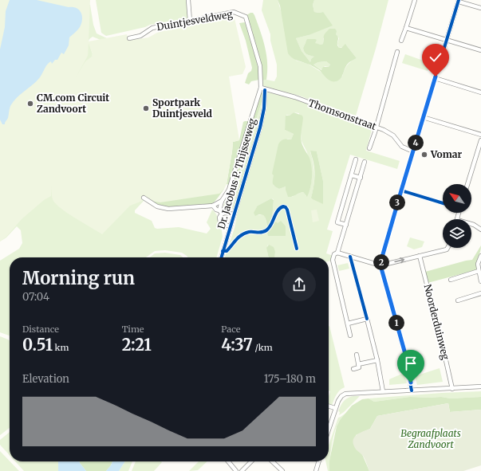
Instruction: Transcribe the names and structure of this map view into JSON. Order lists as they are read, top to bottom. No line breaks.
{"streets":{"street":["Duintjesveldweg","Thomsonstraat","Dr. Jacobus P. Thijsseweg","Noorderduinweg"]},"crossings":[["Thomsonstraat","Dr. Jacobus P. Thijsseweg"]],"parks":["Begraafplaats Zandvoort"],"places":["CM.com Circuit Zandvoort","Sportpark Duintjesveld","Vomar"],"north":"top left","page":{"pins":["4","3","2","1"],"heading":["Morning run","07:04"],"stats":[["Distance","0.51 km"],["Time","2:21"],["Pace","4:37 /km"]],"chart":["Elevation","175–180 m"]}}
